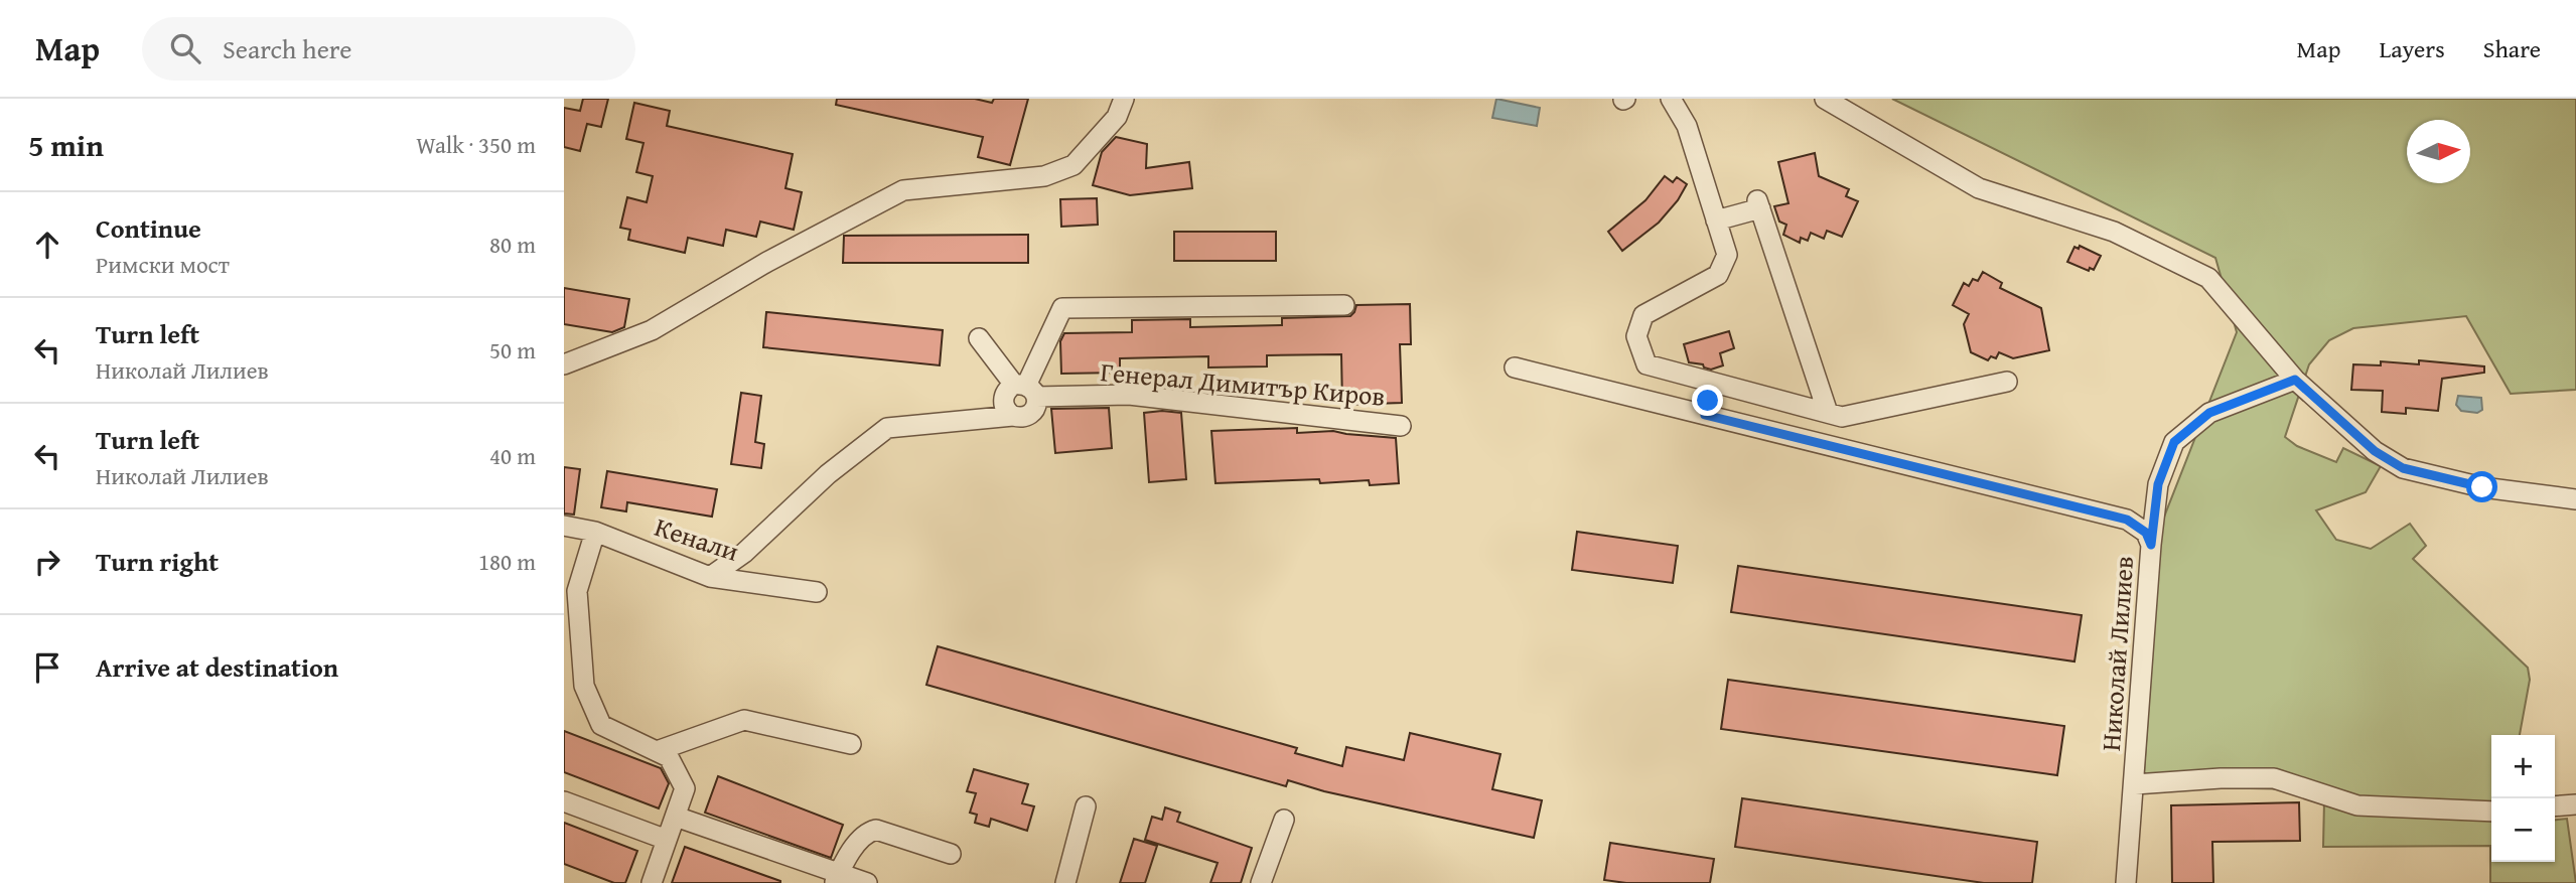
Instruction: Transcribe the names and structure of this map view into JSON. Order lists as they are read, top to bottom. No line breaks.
{"streets":{"street":["Генерал Димитър Киров","Кенали","Николай Лилиев"]},"north":"right","page":{"header":"Map","search":"Search here","nav":["Map","Layers","Share"],"heading":["5 min","Walk · 350 m"],"list":[["Continue","Римски мост","80 m"],["Turn left","Николай Лилиев","50 m"],["Turn left","Николай Лилиев","40 m"],["Turn right","180 m"],"Arrive at destination"],"map_buttons":["+","−"]}}
